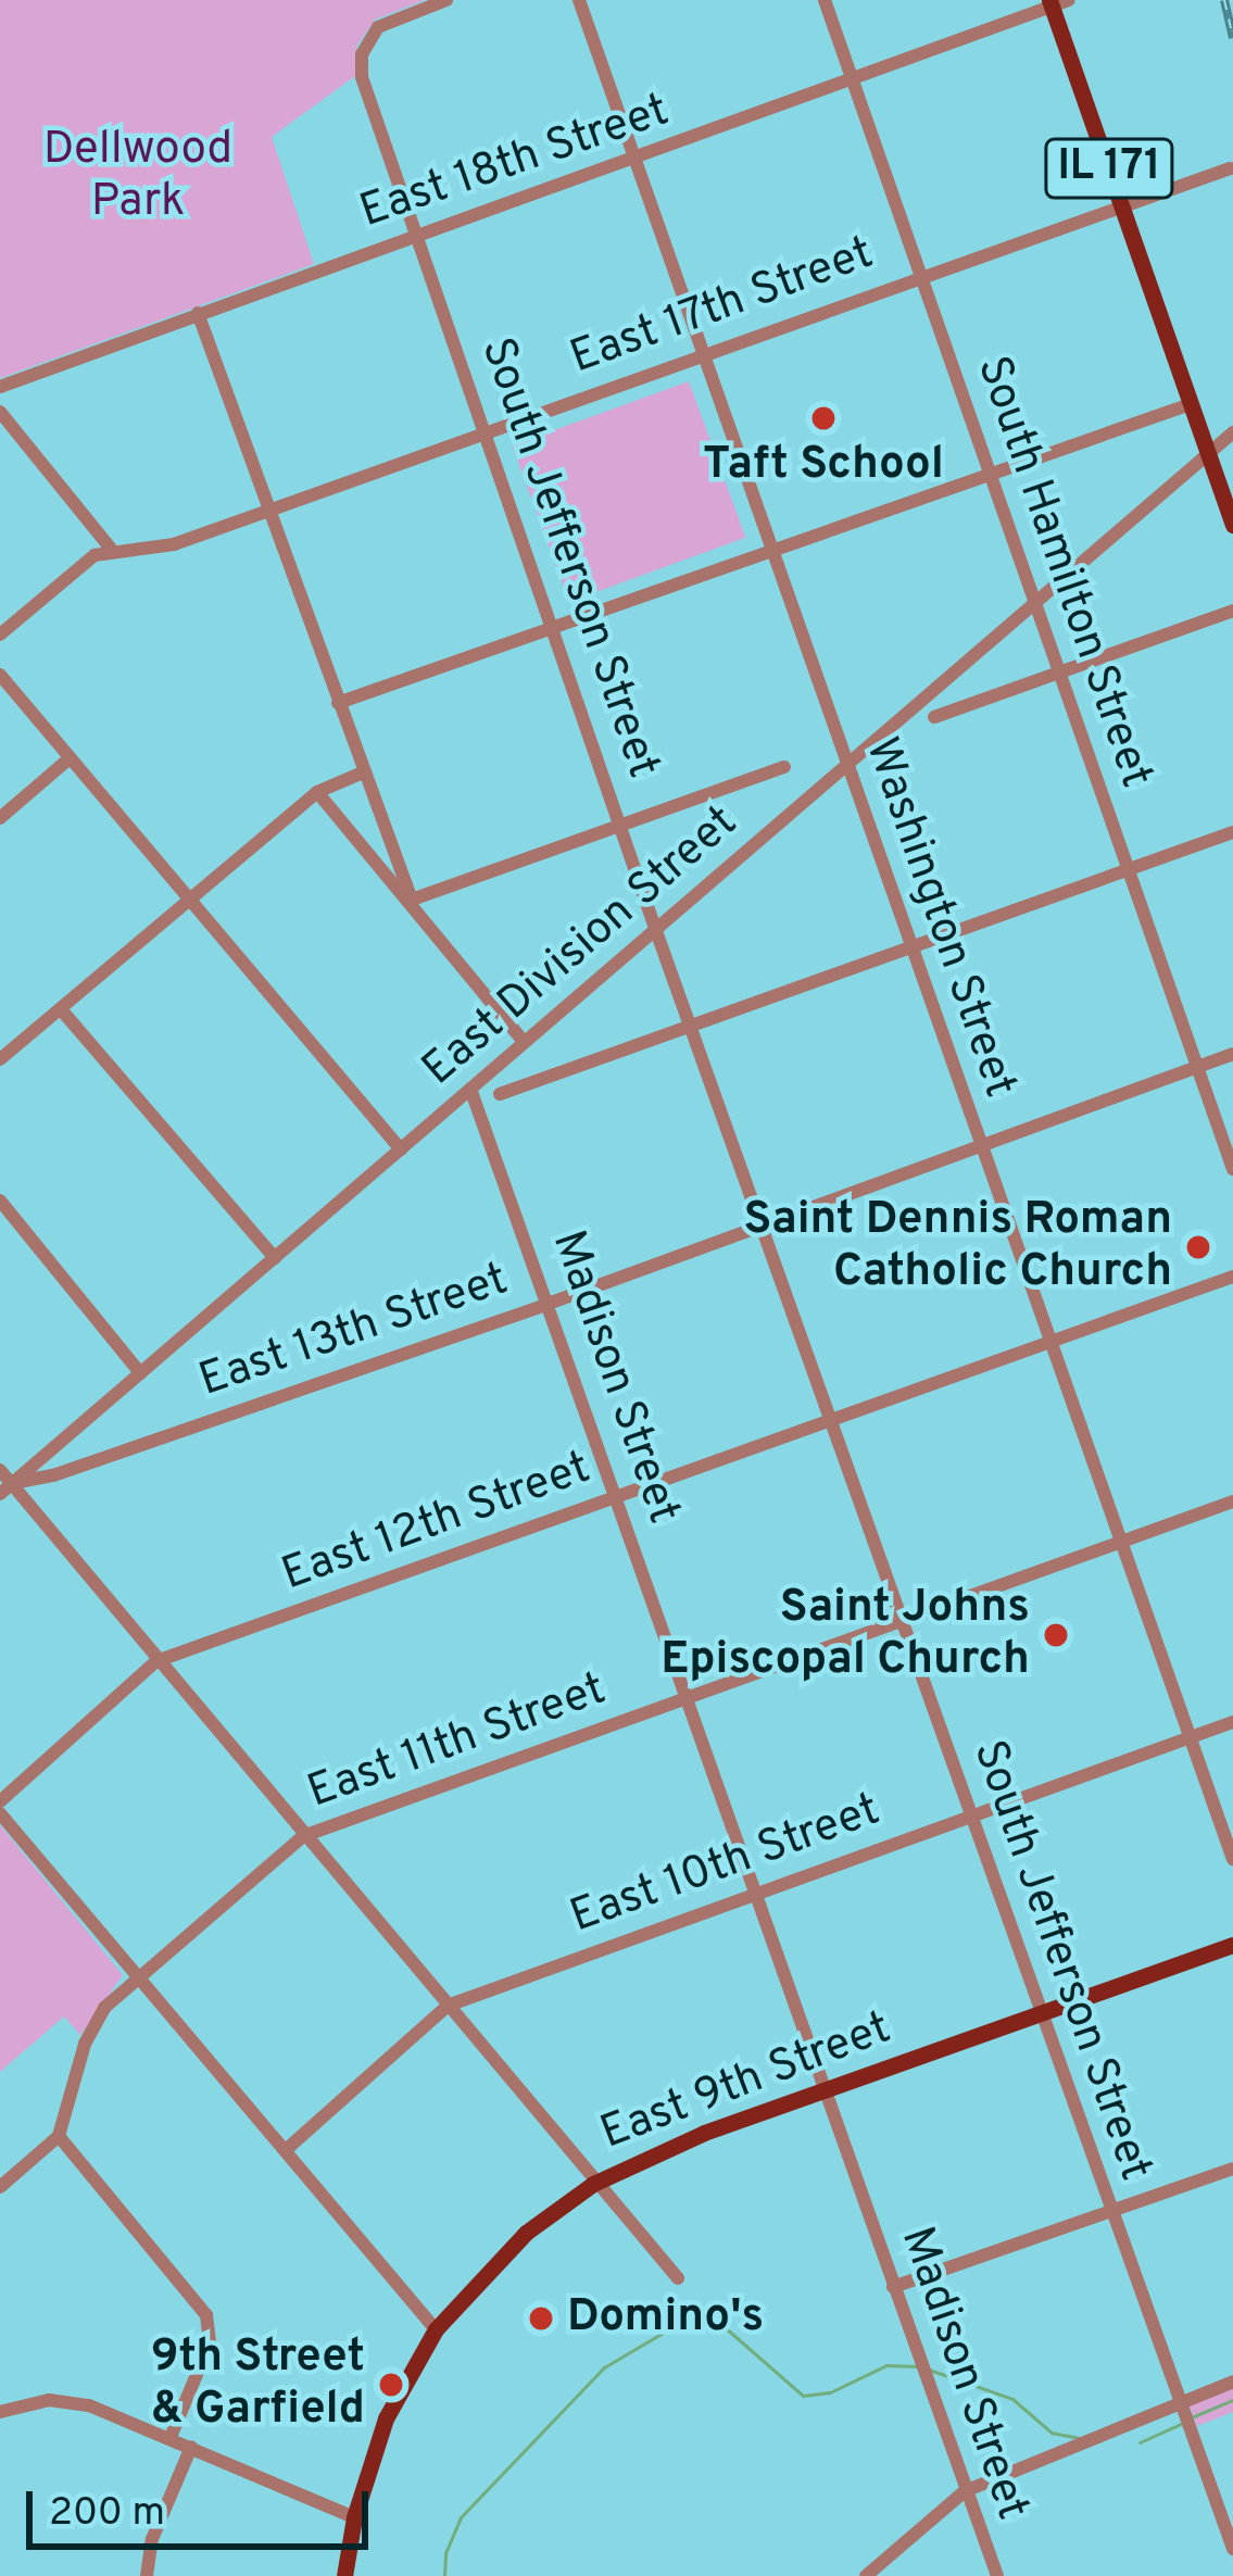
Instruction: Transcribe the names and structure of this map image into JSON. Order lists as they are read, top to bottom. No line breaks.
{"streets":{"main road":["IL 171","East 9th Street"],"street":["East 18th Street","East 17th Street","South Jefferson Street","South Hamilton Street","Washington Street","East Division Street","East 13th Street","Madison Street","East 12th Street","East 11th Street","East 10th Street"]},"crossings":[["East 18th Street","IL 171"],["East 18th Street","South Jefferson Street"],["East 18th Street","South Hamilton Street"],["East 18th Street","Washington Street"],["IL 171","East 17th Street"],["IL 171","East Division Street"],["East 17th Street","South Jefferson Street"],["East 17th Street","South Hamilton Street"],["East 17th Street","Washington Street"],["South Jefferson Street","East Division Street"],["South Jefferson Street","East 13th Street"],["South Jefferson Street","East 12th Street"],["South Jefferson Street","East 11th Street"],["South Jefferson Street","East 10th Street"],["South Jefferson Street","East 9th Street"],["South Hamilton Street","East Division Street"],["South Hamilton Street","East 13th Street"],["Washington Street","East Division Street"],["Washington Street","East 13th Street"],["Washington Street","East 12th Street"],["Washington Street","East 11th Street"],["Washington Street","East 10th Street"],["East Division Street","East 13th Street"],["East Division Street","Madison Street"],["East 13th Street","Madison Street"],["Madison Street","East 12th Street"],["Madison Street","East 11th Street"],["Madison Street","East 10th Street"],["Madison Street","East 9th Street"]],"parks":["Dellwood Park"],"places":["Taft School","Saint Dennis Roman Catholic Church","Saint Johns Episcopal Church","Domino's","9th Street & Garfield"],"scale_bar":"200 m"}
